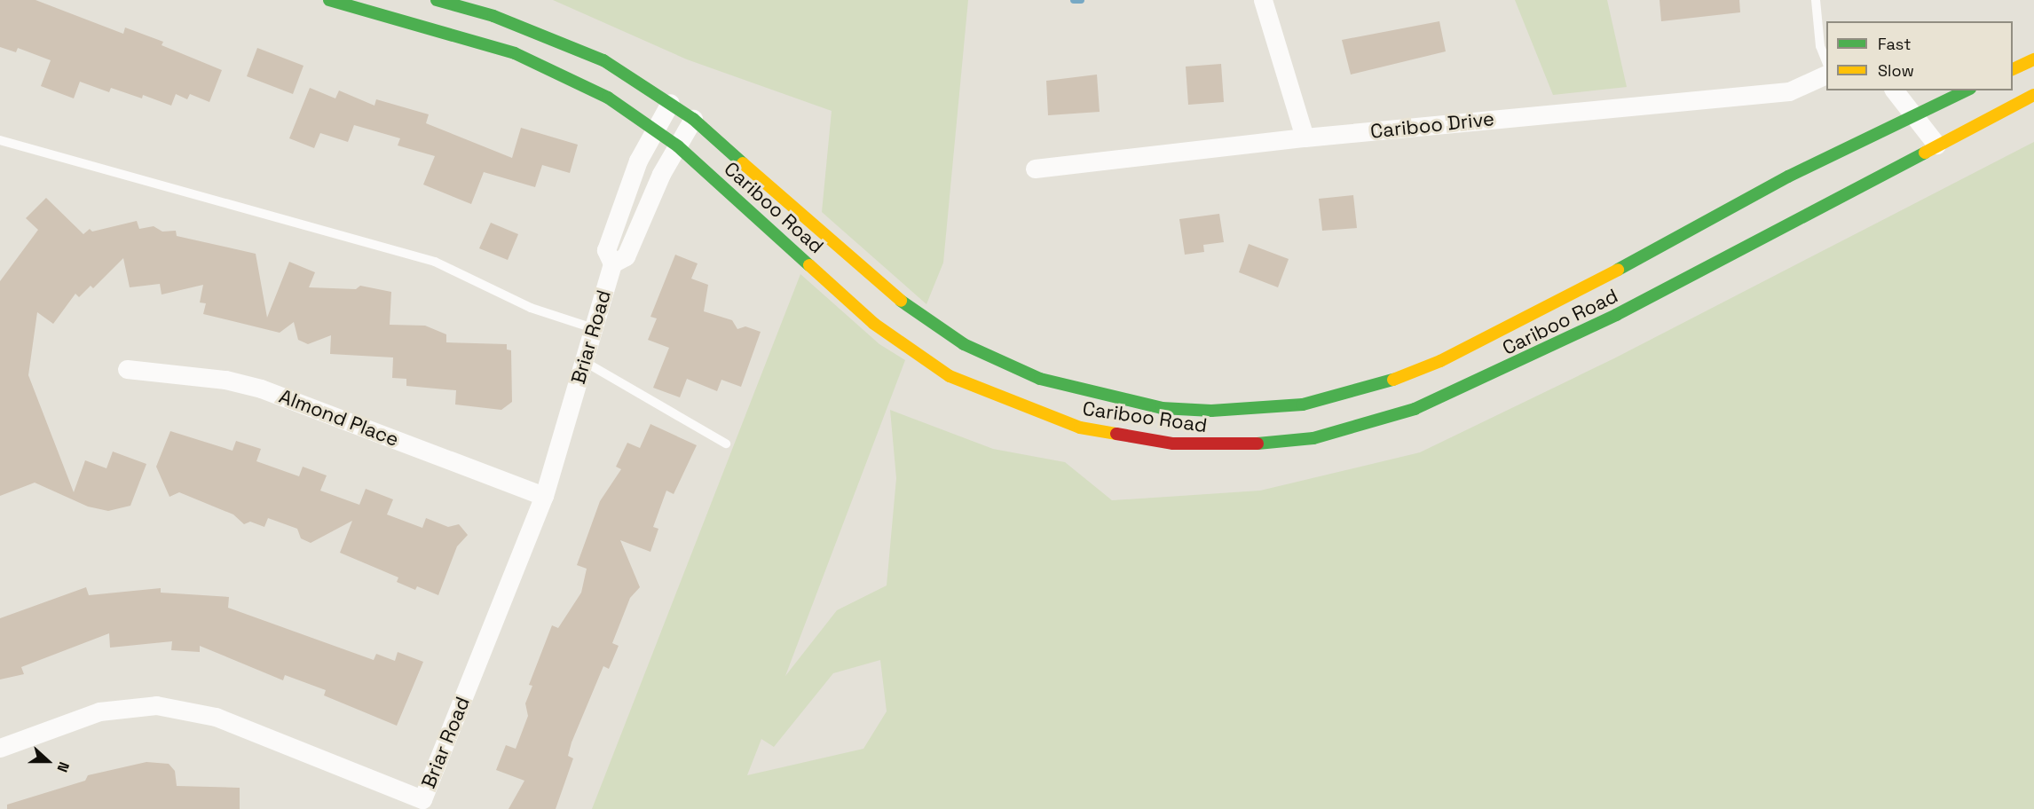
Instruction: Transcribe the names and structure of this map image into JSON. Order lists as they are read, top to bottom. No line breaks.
{"streets":{"street":["Cariboo Drive","Cariboo Road","Briar Road","Almond Place"]},"crossings":[["Cariboo Road","Briar Road"],["Briar Road","Almond Place"]],"legend":["Fast","Slow"],"north":"right"}
